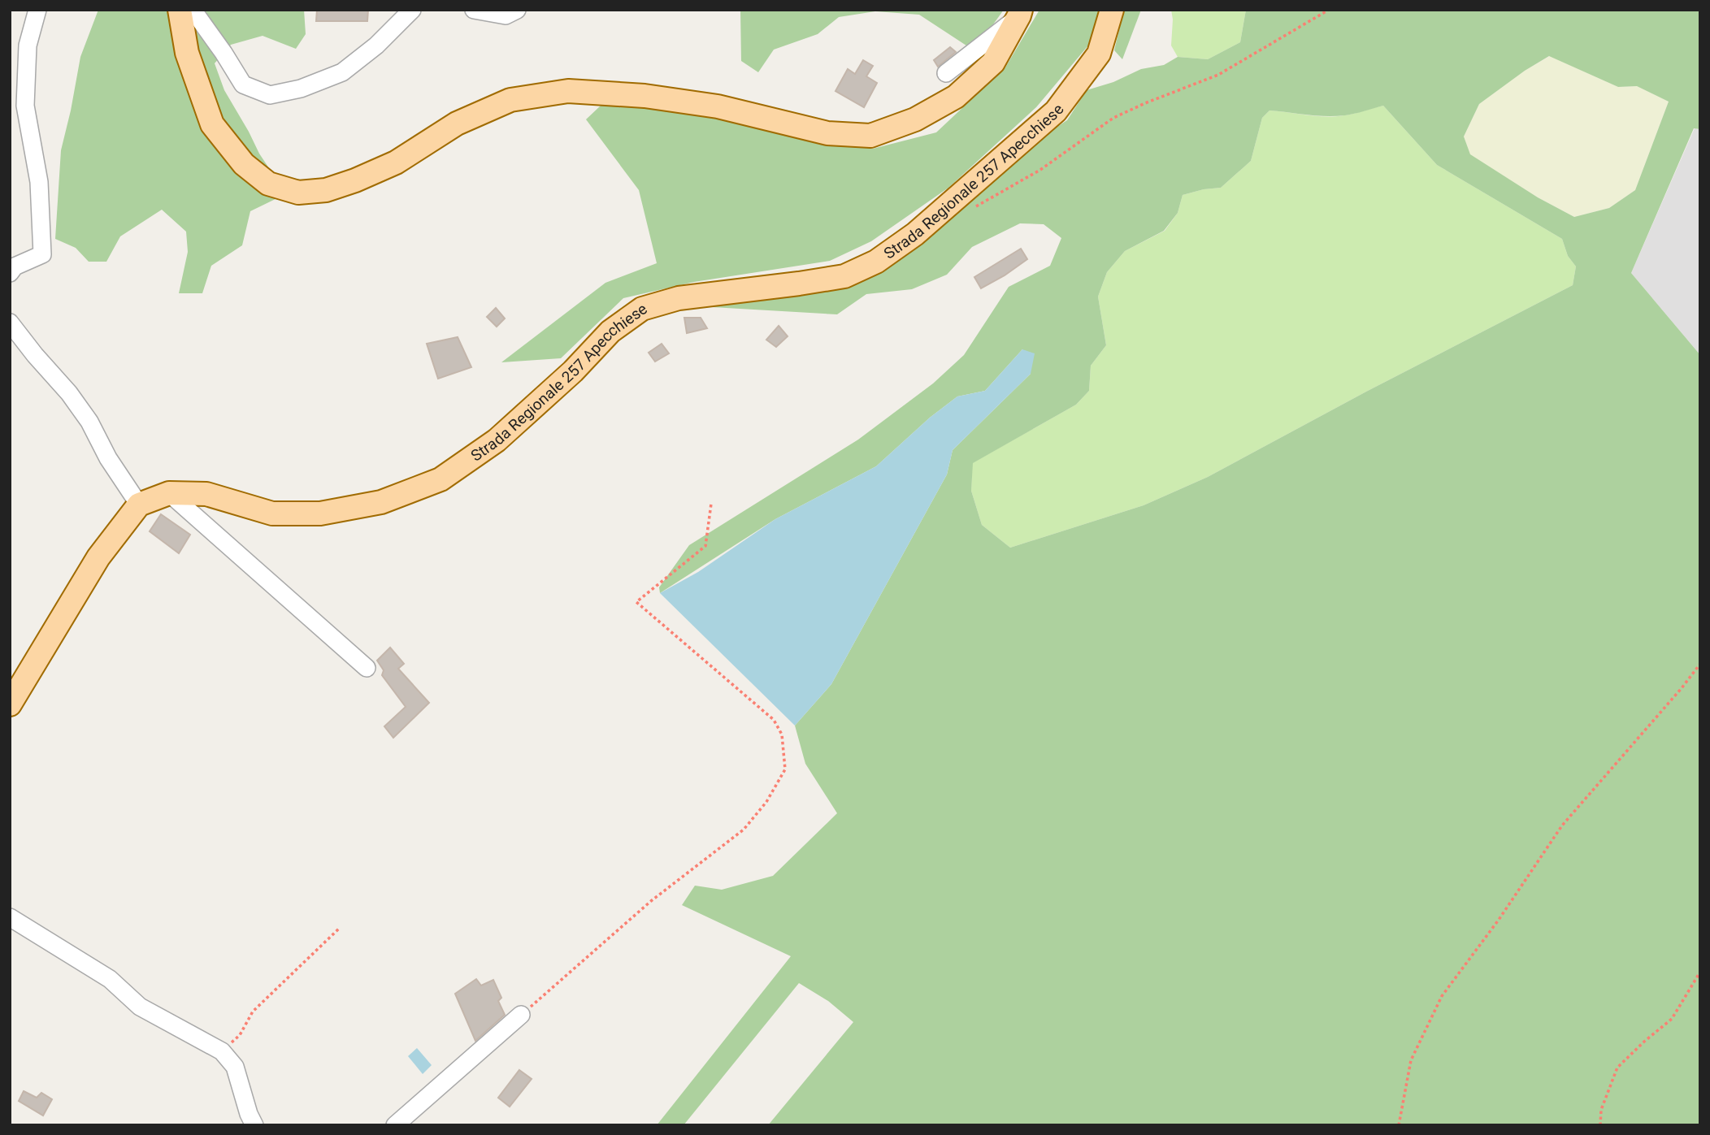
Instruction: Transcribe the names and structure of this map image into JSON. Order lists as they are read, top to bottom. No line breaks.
{"streets":{"main road":["Strada Regionale 257 Apecchiese"]}}
